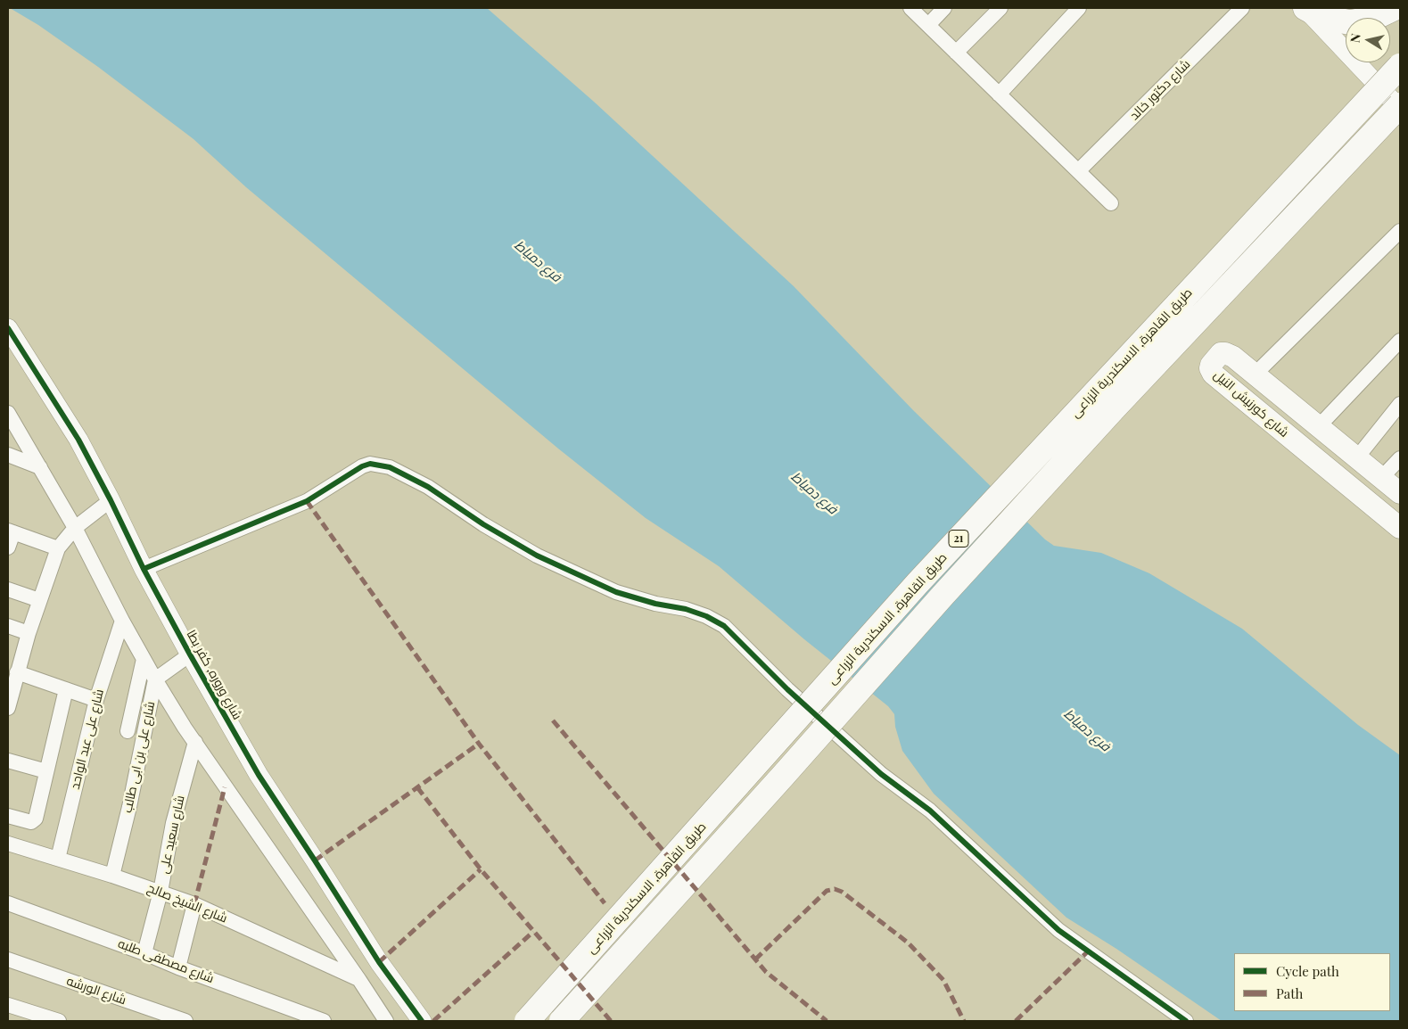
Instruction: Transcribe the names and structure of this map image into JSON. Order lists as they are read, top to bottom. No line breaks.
{"streets":{"highway":["طريق القاهرة, الاسكندرية الزراعى","21"],"main road":["شارع كورنيش النيل"],"street":["شارع دكتور خالد","شارع وروره, كفر بطا","شارع على عبد الواحد","شارع على بن ابى طالب","شارع سعيد على","شارع الشيخ صالح","شارع مصطفى طلبه","شارع الورشه"]},"crossings":[["شارع على عبد الواحد","شارع الشيخ صالح"],["شارع على بن ابى طالب","شارع الشيخ صالح"],["شارع سعيد على","شارع الشيخ صالح"],["شارع سعيد على","شارع مصطفى طلبه"]],"water":["فرع دمياط"],"legend":["Cycle path","Path"],"north":"left"}
